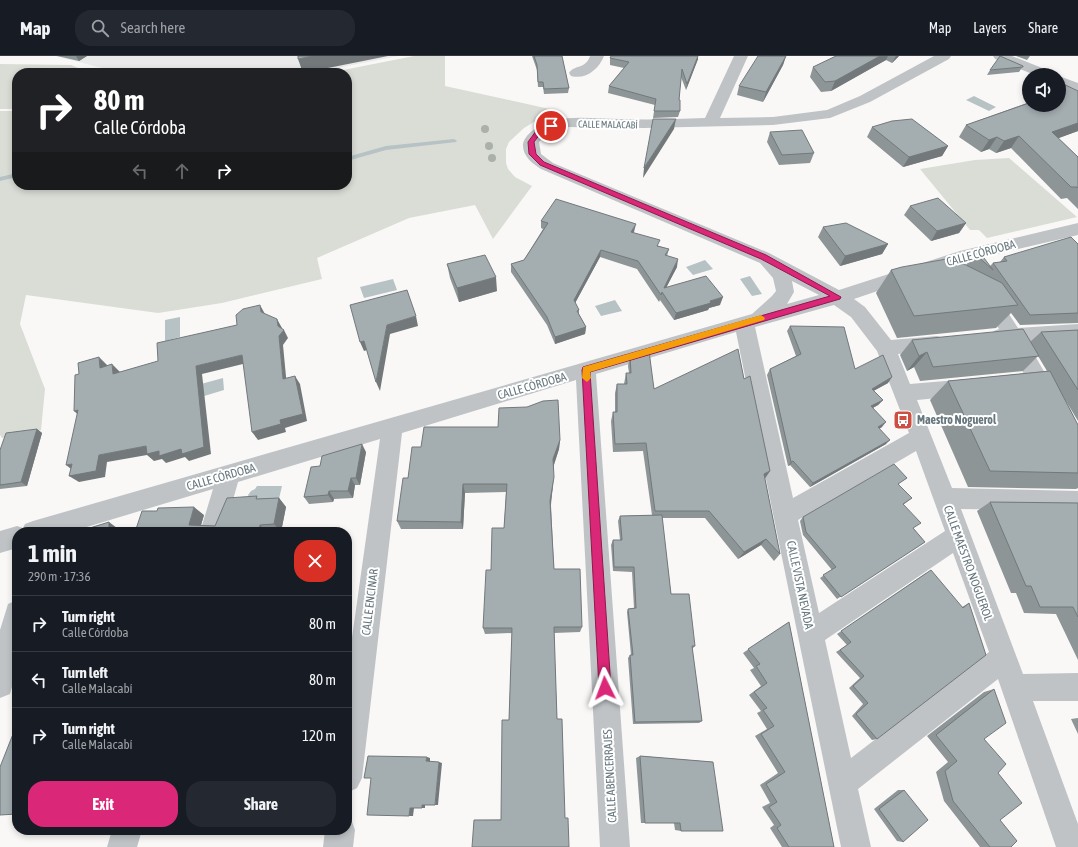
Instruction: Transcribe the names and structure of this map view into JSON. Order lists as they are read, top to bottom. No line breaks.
{"streets":{"street":["CALLE MALACABÍ","CALLE CÓRDOBA","CALLE MAESTRO NOGUEROL","CALLE VISTA NEVADA","CALLE ENCINAR","CALLE ABENCERRAJES"]},"crossings":[["CALLE MALACABÍ","CALLE CÓRDOBA"],["CALLE MALACABÍ","CALLE MAESTRO NOGUEROL"],["CALLE MALACABÍ","CALLE VISTA NEVADA"],["CALLE CÓRDOBA","CALLE MAESTRO NOGUEROL"],["CALLE CÓRDOBA","CALLE VISTA NEVADA"],["CALLE CÓRDOBA","CALLE ENCINAR"],["CALLE CÓRDOBA","CALLE ABENCERRAJES"]],"places":{"bus stop":["Maestro Noguerol"]},"page":{"header":"Map","search":"Search here","nav":["Map","Layers","Share"],"turn":["80 m","Calle Córdoba"],"heading":["1 min","290 m · 17:36"],"list":[{"name":"Turn right","note":"Calle Córdoba","value":"80 m"},{"name":"Turn left","note":"Calle Malacabí","value":"80 m"},{"name":"Turn right","note":"Calle Malacabí","value":"120 m"}],"buttons":["Exit","Share"]}}
